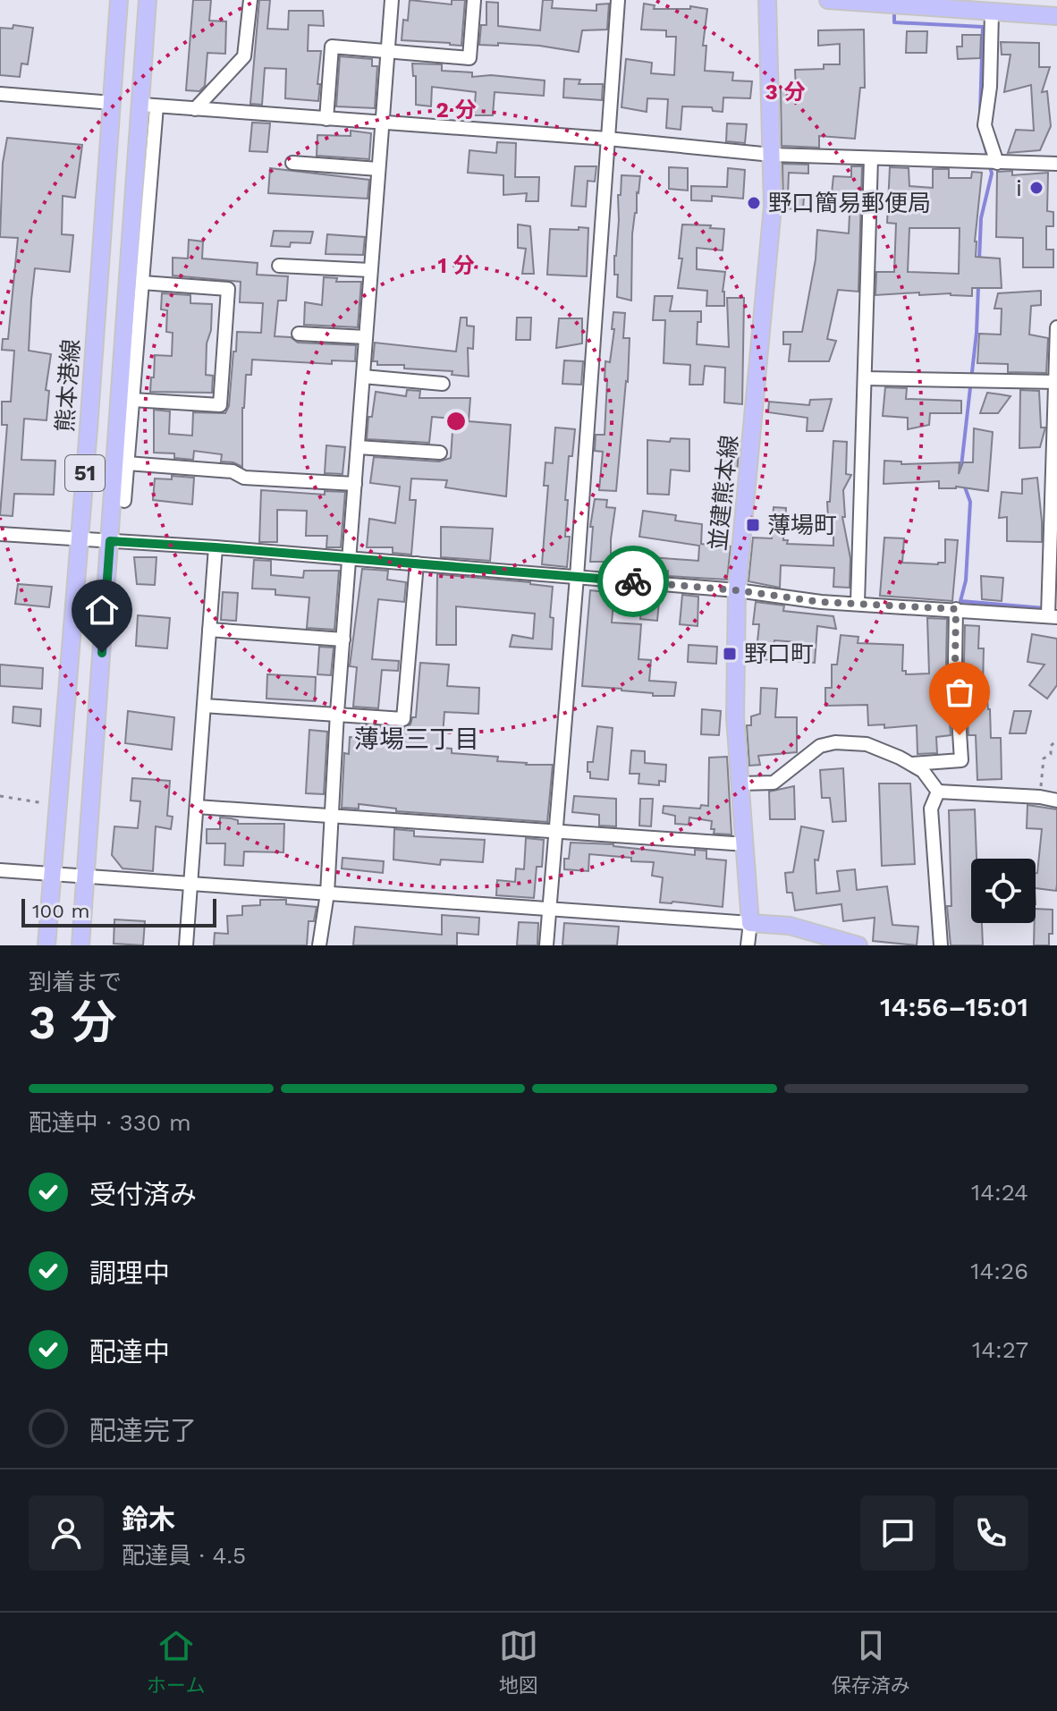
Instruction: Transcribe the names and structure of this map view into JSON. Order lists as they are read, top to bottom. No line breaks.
{"streets":{"main road":["熊本港線","51","並建熊本線"]},"districts":["薄場三丁目"],"places":{"other":["i","野口簡易郵便局"],"transit":["薄場町","野口町"]},"scale_bar":"100 m","page":{"scale":"100 m","heading":["3 分","到着まで","14:56–15:01"],"panel":["鈴木","配達員 · 4.5"],"bar":"配達中 · 330 m","list":[["受付済み","14:24"],["調理中","14:26"],["配達中","14:27"],"配達完了"],"tabs":["ホーム","地図","保存済み"]},"rings":["3 分","2 分","1 分"]}
